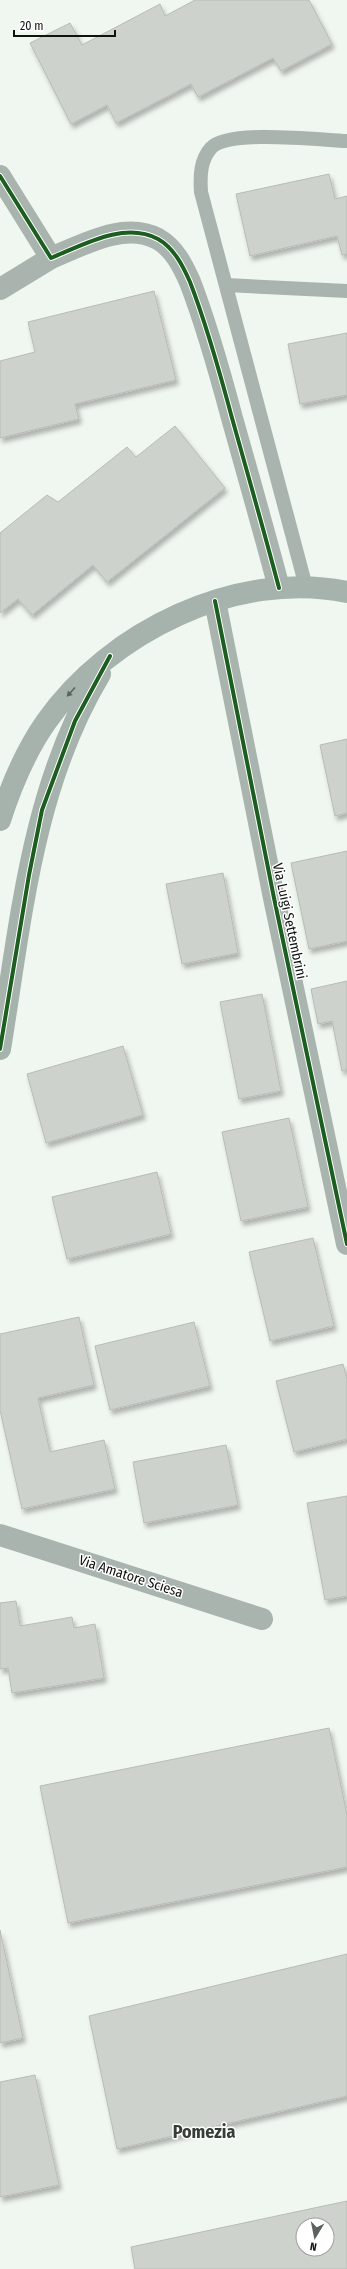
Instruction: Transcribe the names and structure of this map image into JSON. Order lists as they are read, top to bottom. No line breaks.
{"streets":{"street":["Via Luigi Settembrini","Via Amatore Sciesa"]},"districts":["Pomezia"],"scale_bar":"20 m","north":"bottom"}
